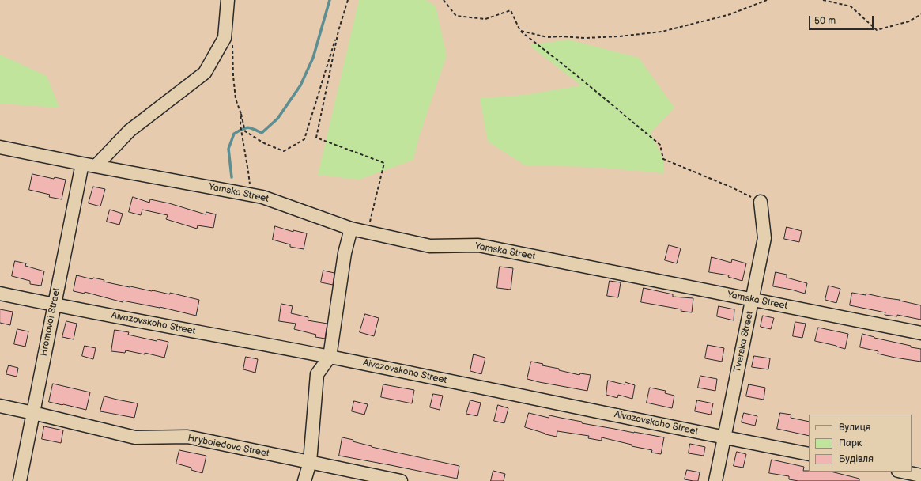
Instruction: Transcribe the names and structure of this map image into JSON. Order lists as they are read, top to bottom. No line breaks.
{"streets":{"street":["Yamska Street","Hromovoi Street","Aivazovskoho Street","Tverska Street","Hryboiedova Street"]},"crossings":[["Yamska Street","Hromovoi Street"],["Yamska Street","Tverska Street"],["Hromovoi Street","Aivazovskoho Street"],["Hromovoi Street","Hryboiedova Street"],["Aivazovskoho Street","Tverska Street"]],"legend":["Вулиця","Парк","Будівля"],"scale_bar":"50 m"}
